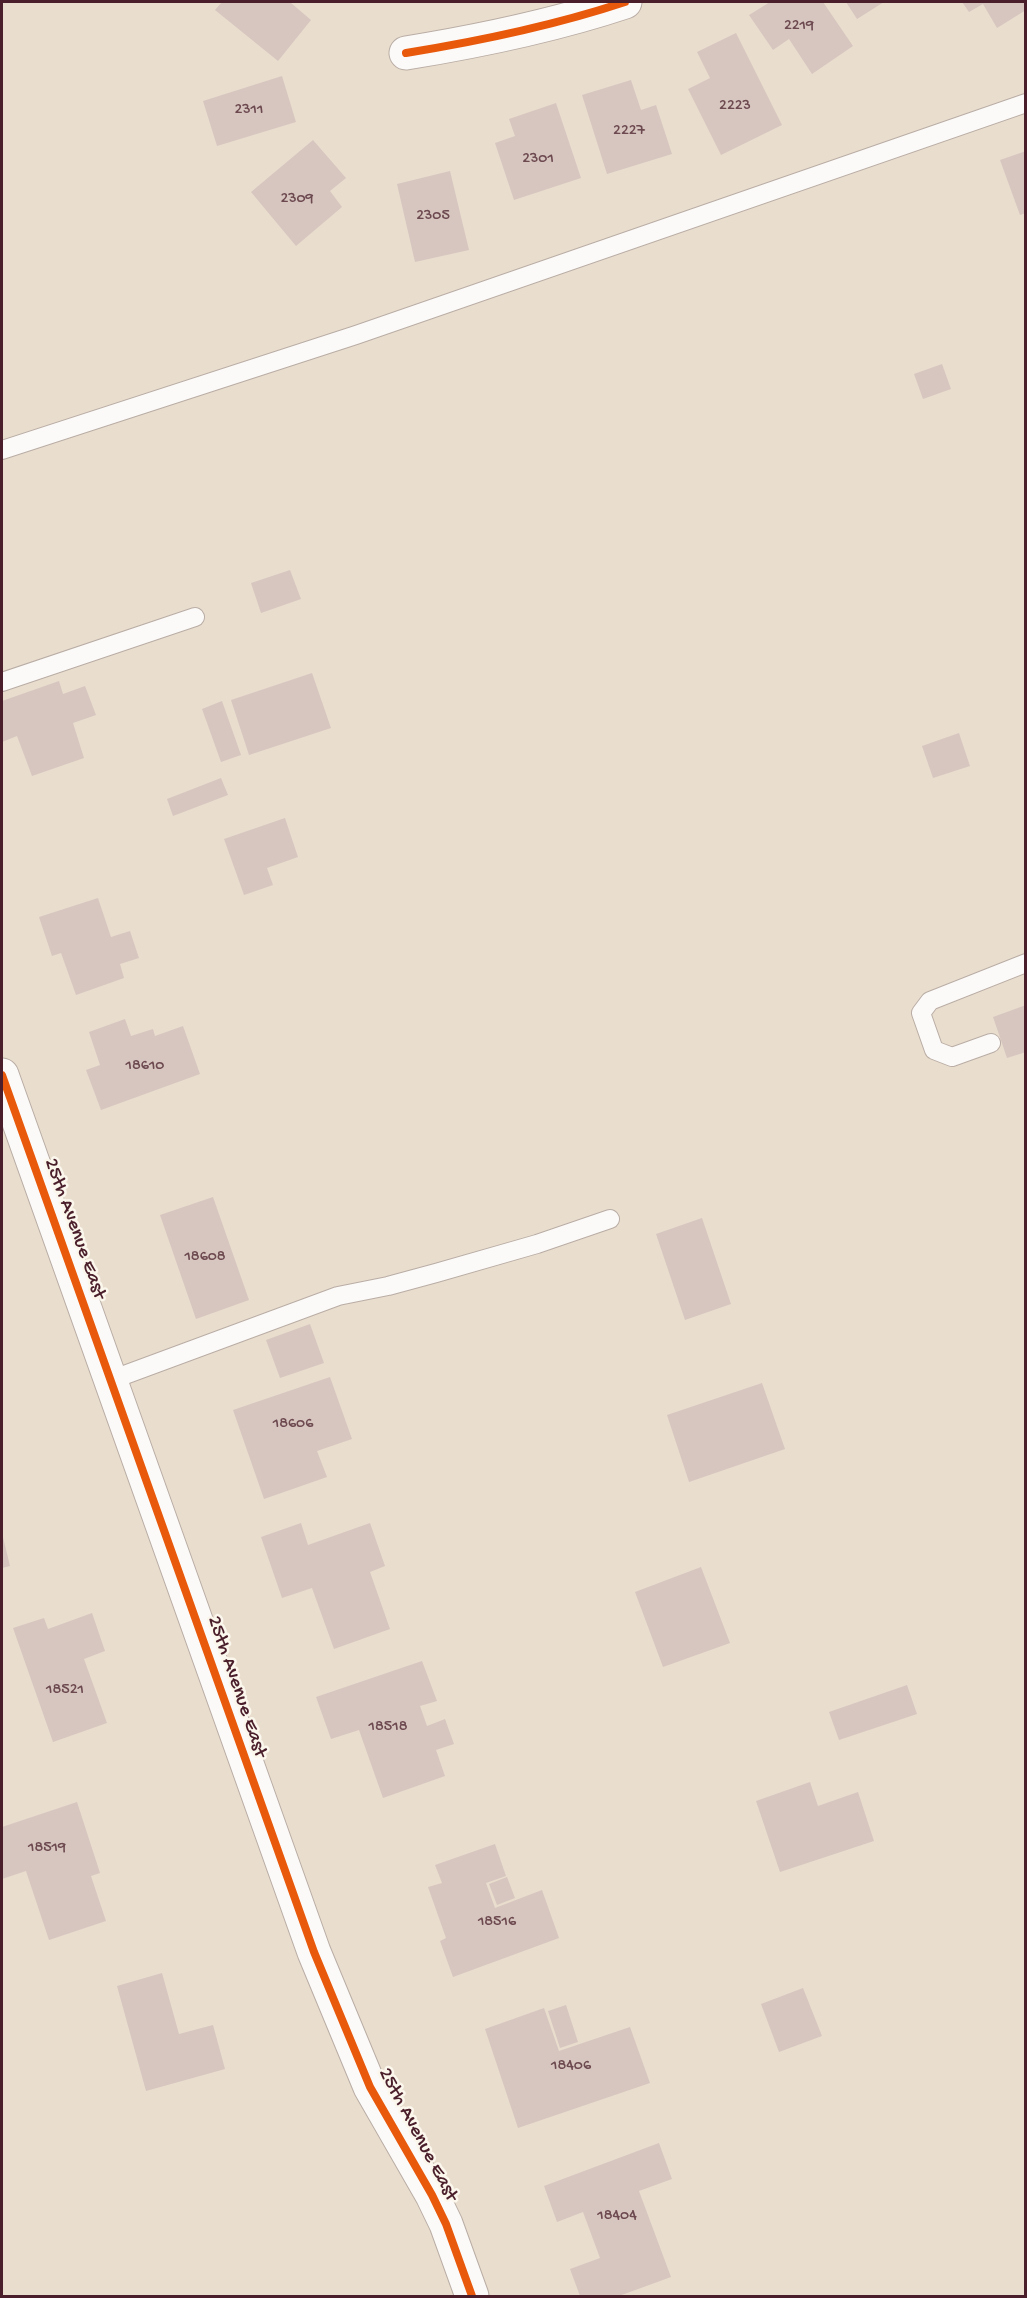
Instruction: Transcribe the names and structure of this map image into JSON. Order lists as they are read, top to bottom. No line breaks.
{"streets":{"street":["25th Avenue East"]},"house_numbers":["2219","2223","2311","2227","2301","2309","2305","18610","18608","18606","18521","18518","18519","18516","18406","18404"]}
